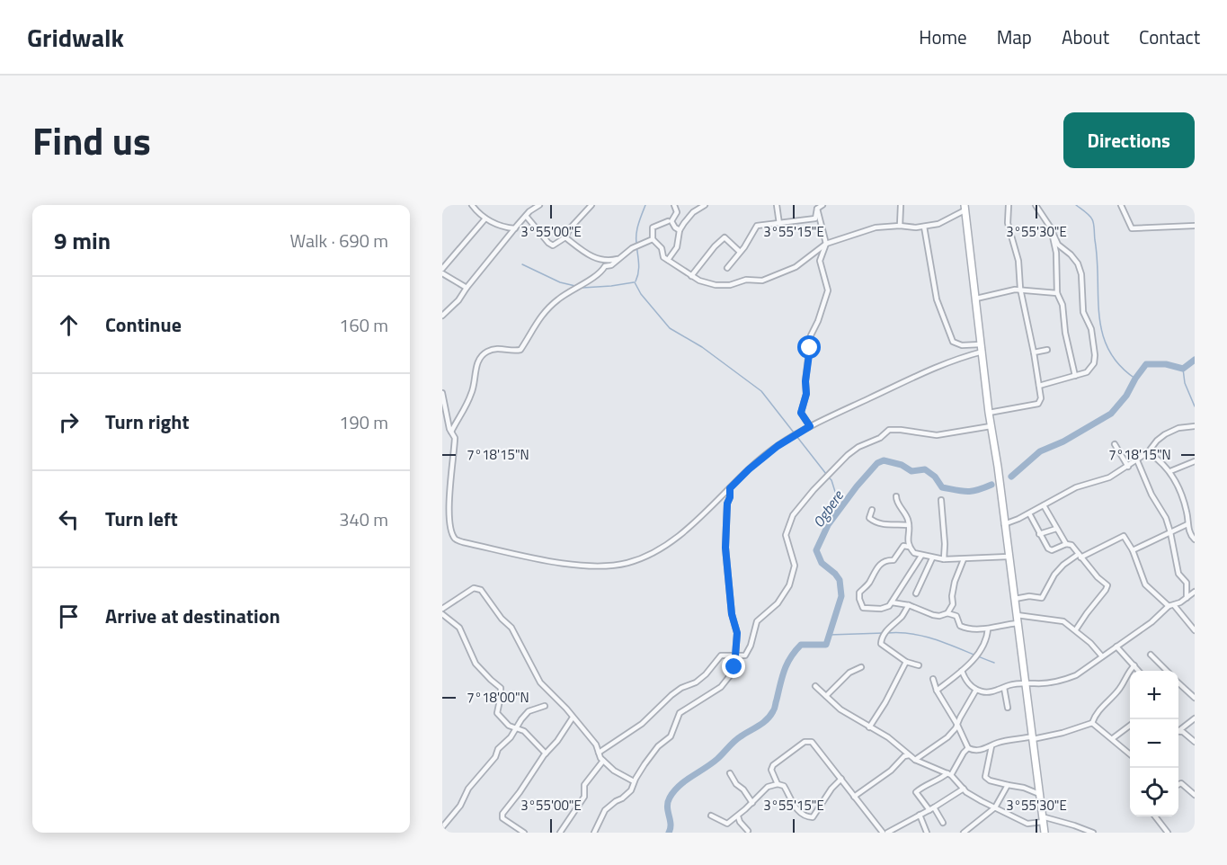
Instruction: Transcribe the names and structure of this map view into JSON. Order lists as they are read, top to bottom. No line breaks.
{"water":["Ogbere"],"page":{"header":"Gridwalk","nav":["Home","Map","About","Contact"],"title":"Find us","buttons":"Directions","heading":["9 min","Walk · 690 m"],"list":[["Continue","160 m"],["Turn right","190 m"],["Turn left","340 m"],"Arrive at destination"],"map_buttons":["+","−"]},"coordinates":["3°55'00\"E","3°55'15\"E","3°55'30\"E","7°18'15\"N","7°18'00\"N"]}
